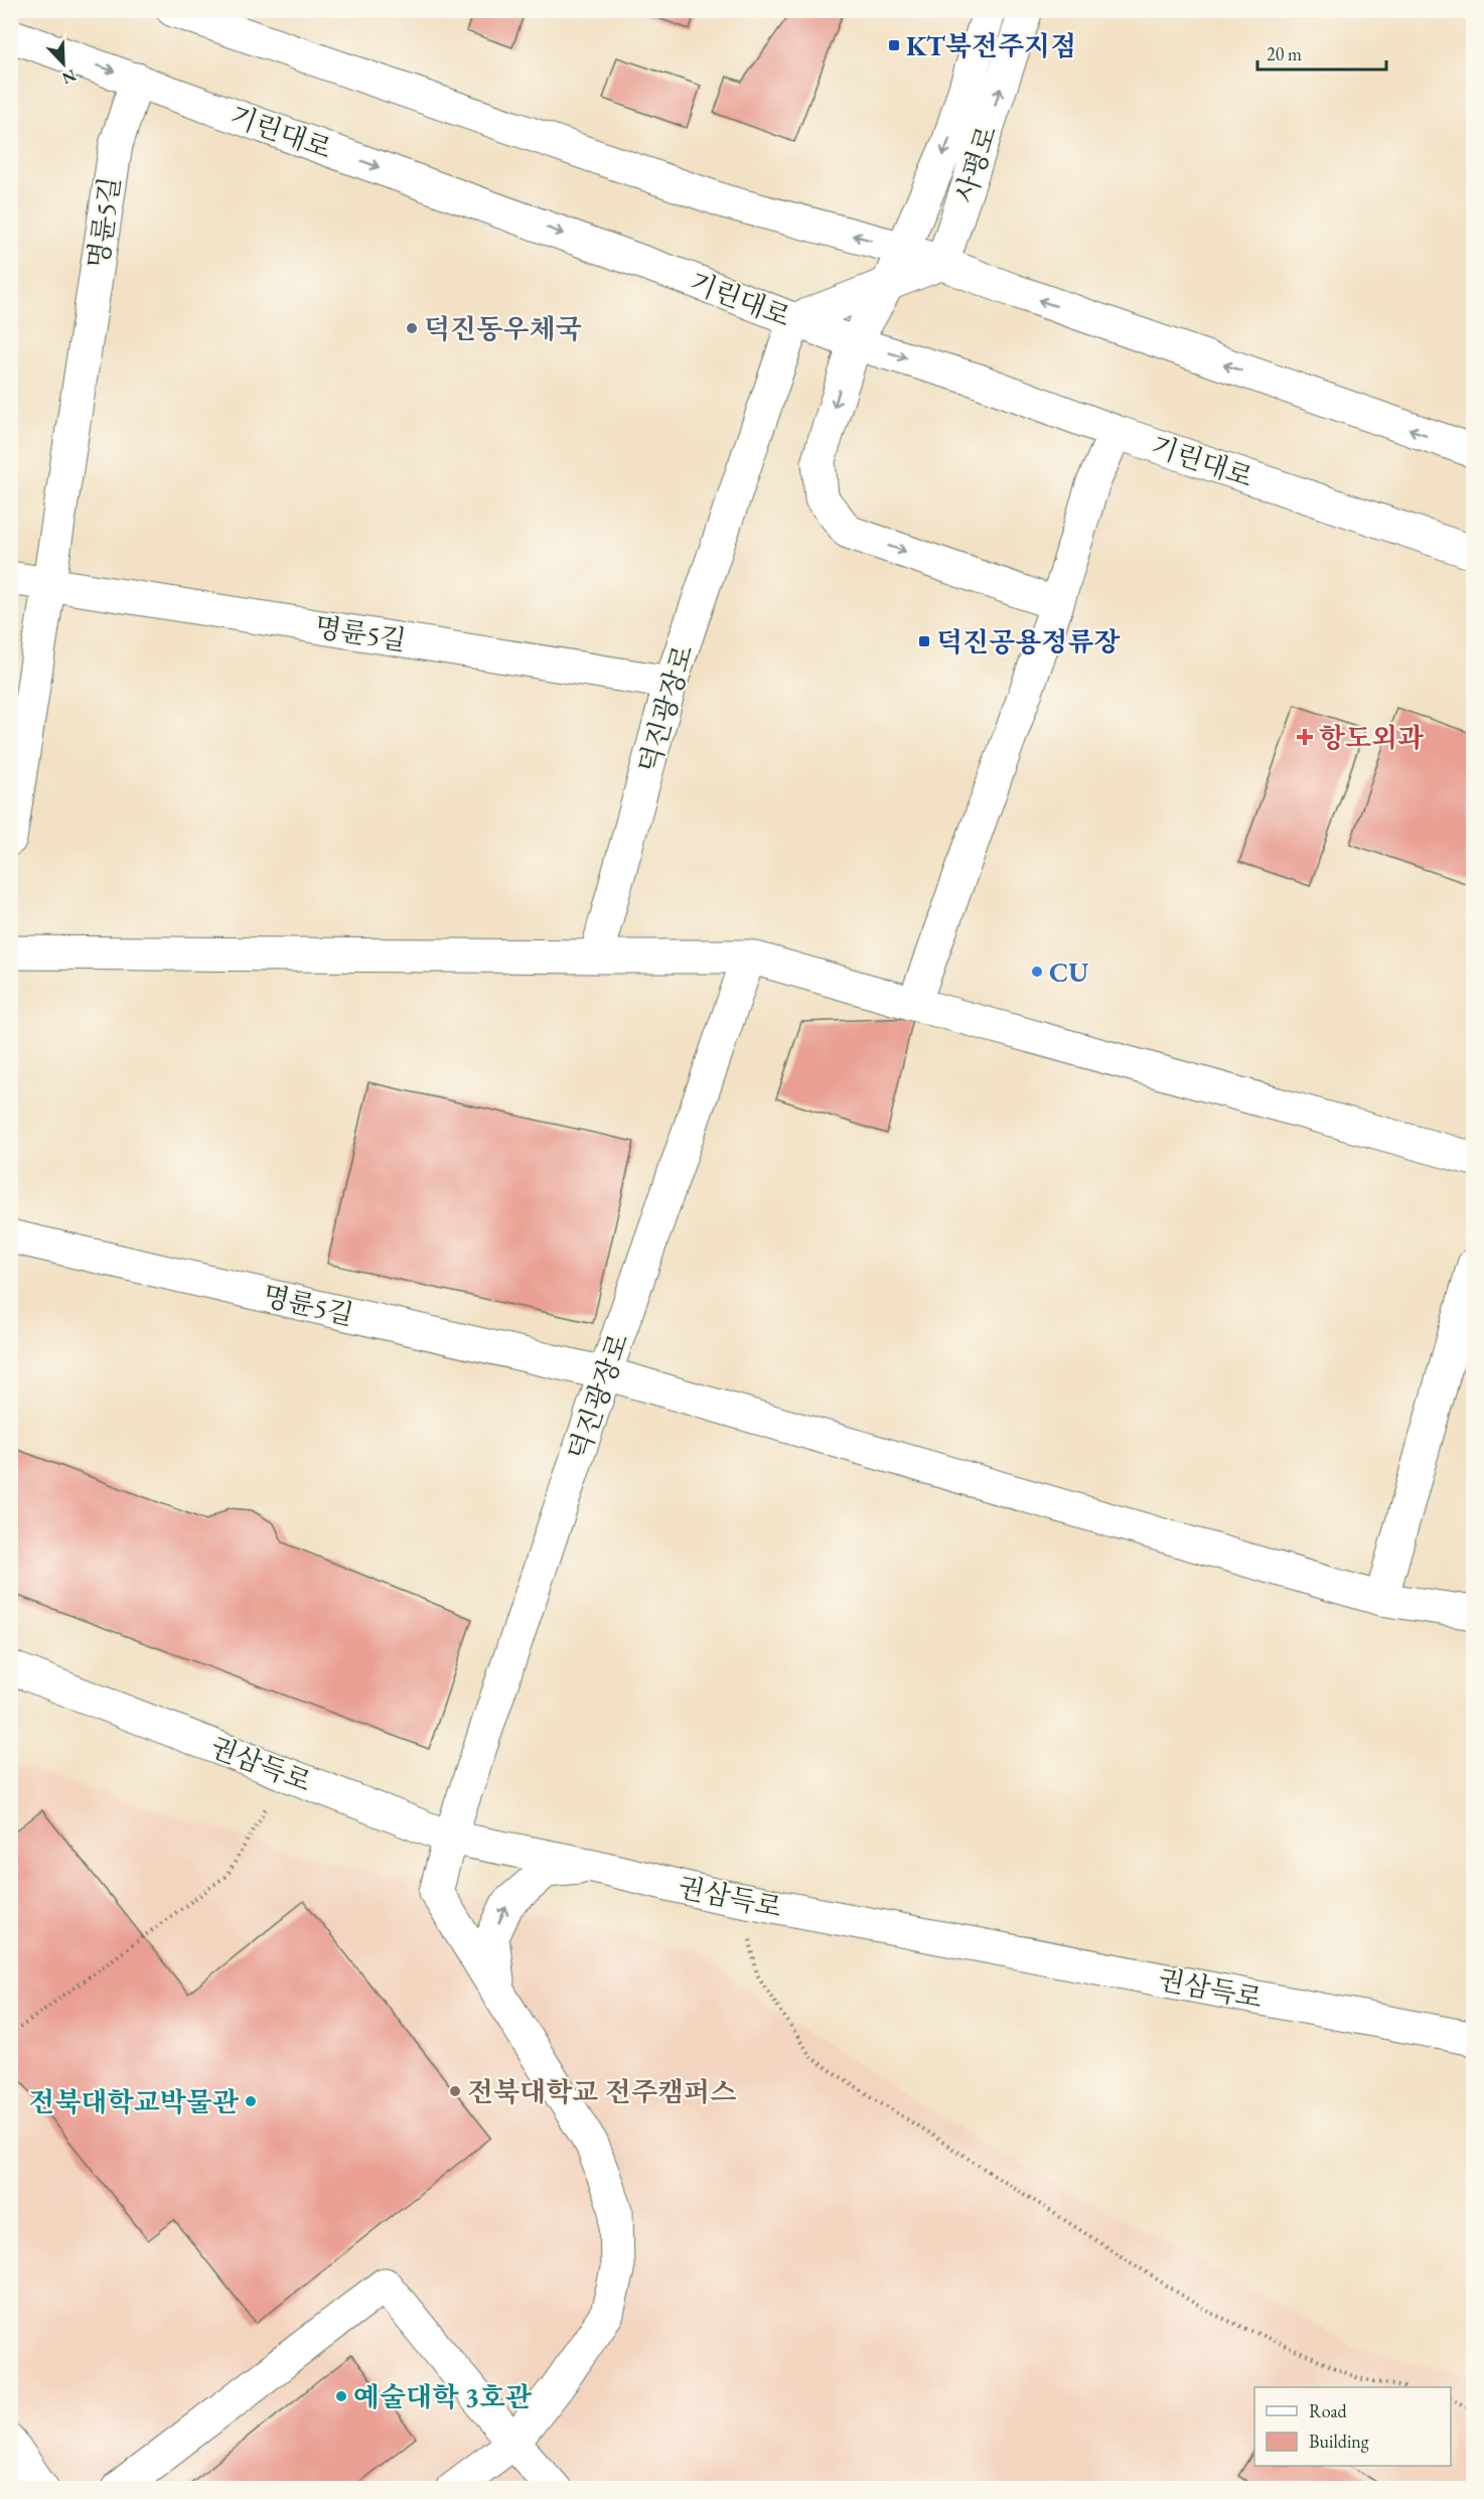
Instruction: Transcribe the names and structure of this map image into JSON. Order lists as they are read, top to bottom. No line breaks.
{"streets":{"street":["기린대로","사평로","명륜5길","덕진광장로","권삼득로"]},"crossings":[["기린대로","사평로"],["기린대로","명륜5길"],["기린대로","덕진광장로"],["명륜5길","덕진광장로"],["덕진광장로","권삼득로"]],"places":{"transit":["KT북전주지점","덕진공용정류장"],"other":["덕진동우체국","CU","전북대학교 전주캠퍼스","전북대학교박물관","예술대학 3호관"],"health":["항도외과"]},"legend":["Road","Building"],"scale_bar":"20 m","north":"bottom right"}
